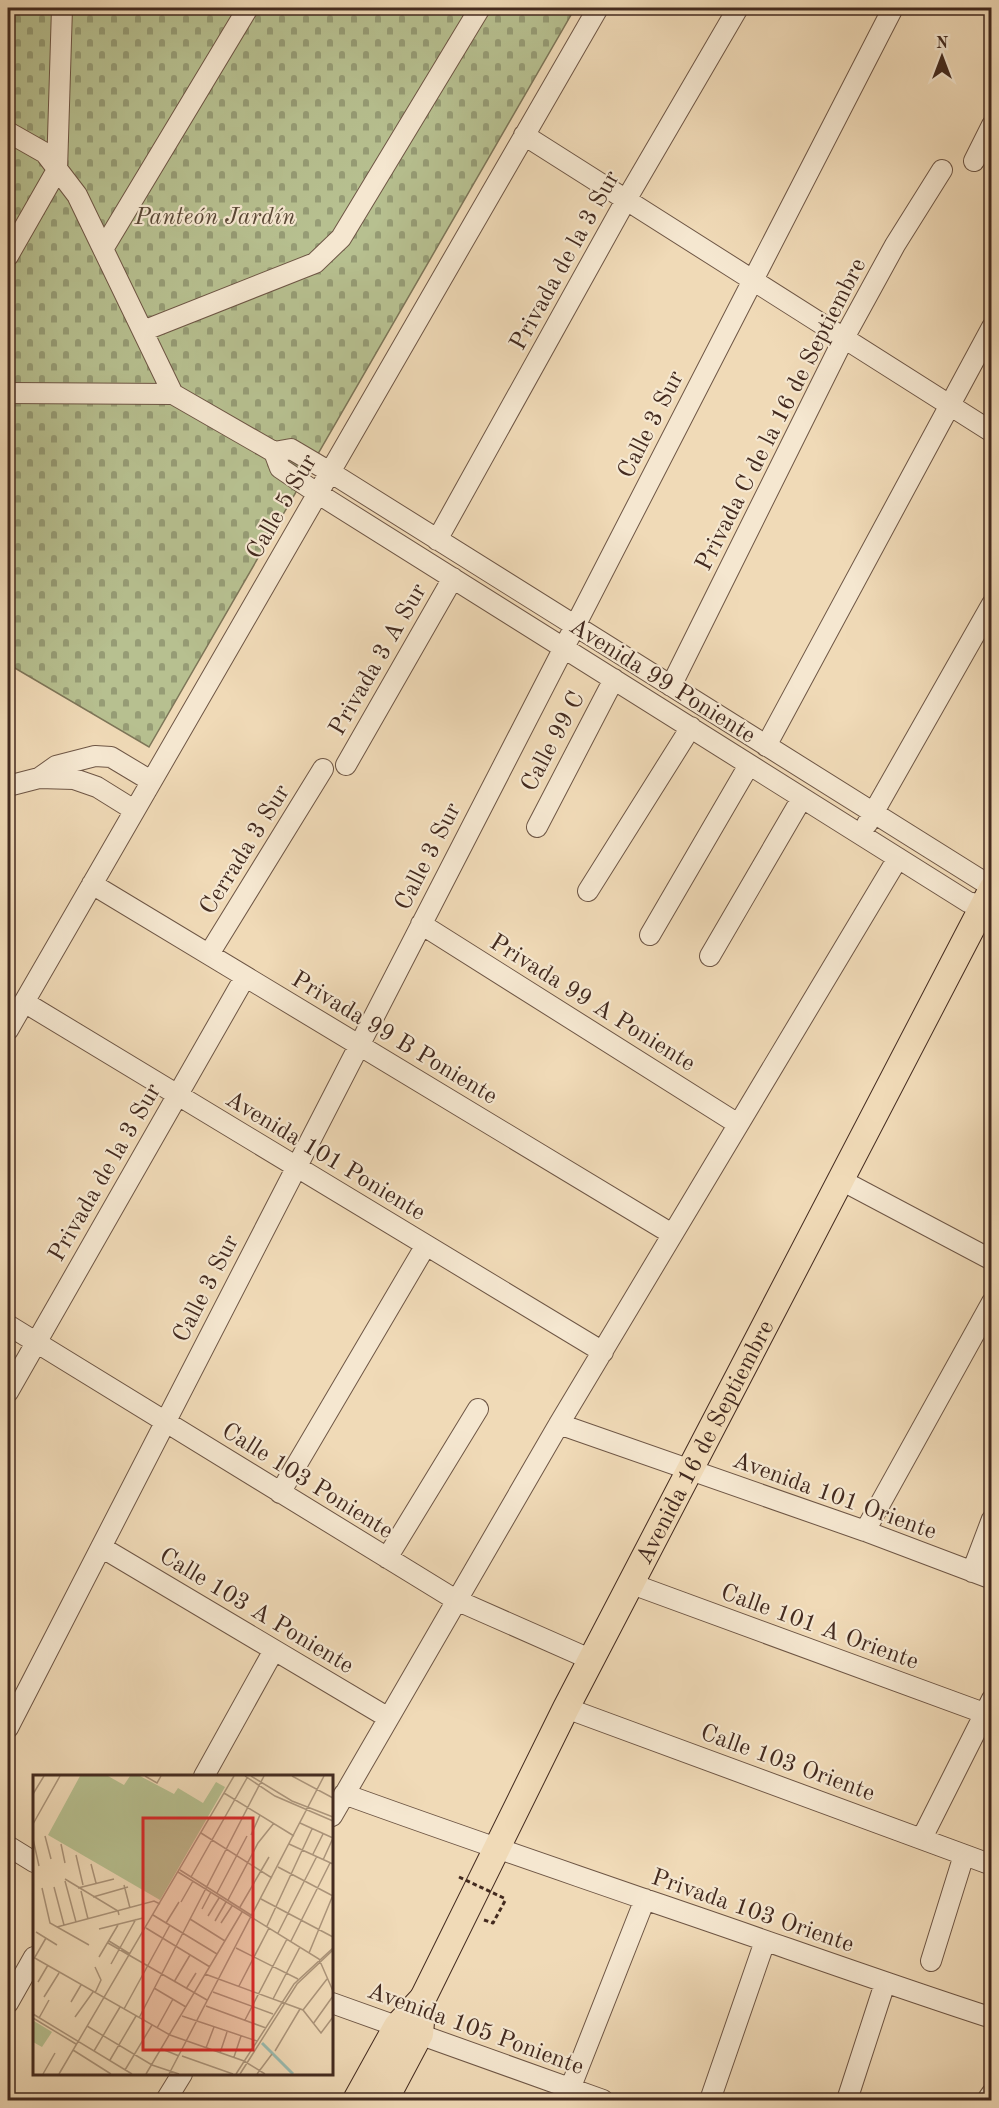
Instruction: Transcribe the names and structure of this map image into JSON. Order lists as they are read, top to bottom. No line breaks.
{"streets":{"main road":["Avenida 16 de Septiembre"],"street":["Privada de la 3 Sur","Privada C de la 16 de Septiembre","Calle 3 Sur","Calle 5 Sur","Privada 3 A Sur","Avenida 99 Poniente","Calle 99 C","Cerrada 3 Sur","Privada 99 A Poniente","Privada 99 B Poniente","Avenida 101 Poniente","Calle 103 Poniente","Avenida 101 Oriente","Calle 103 A Poniente","Calle 101 A Oriente","Calle 103 Oriente","Privada 103 Oriente","Avenida 105 Poniente"]},"crossings":[["Privada de la 3 Sur","Avenida 99 Poniente"],["Privada de la 3 Sur","Privada 99 B Poniente"],["Privada de la 3 Sur","Avenida 101 Poniente"],["Privada de la 3 Sur","Calle 103 Poniente"],["Privada C de la 16 de Septiembre","Avenida 99 Poniente"],["Calle 3 Sur","Avenida 99 Poniente"],["Calle 3 Sur","Privada 99 A Poniente"],["Calle 3 Sur","Privada 99 B Poniente"],["Calle 3 Sur","Avenida 101 Poniente"],["Calle 3 Sur","Calle 103 Poniente"],["Calle 3 Sur","Calle 103 A Poniente"],["Calle 5 Sur","Avenida 99 Poniente"],["Calle 5 Sur","Privada 99 B Poniente"],["Calle 5 Sur","Avenida 101 Poniente"],["Privada 3 A Sur","Avenida 99 Poniente"],["Avenida 99 Poniente","Calle 99 C"],["Avenida 99 Poniente","Avenida 16 de Septiembre"],["Cerrada 3 Sur","Privada 99 B Poniente"],["Avenida 16 de Septiembre","Calle 103 Poniente"],["Avenida 16 de Septiembre","Avenida 101 Oriente"],["Avenida 16 de Septiembre","Calle 101 A Oriente"],["Avenida 16 de Septiembre","Calle 103 Oriente"],["Avenida 16 de Septiembre","Privada 103 Oriente"],["Avenida 16 de Septiembre","Avenida 105 Poniente"]],"parks":["Panteón Jardín"],"north":"top"}
